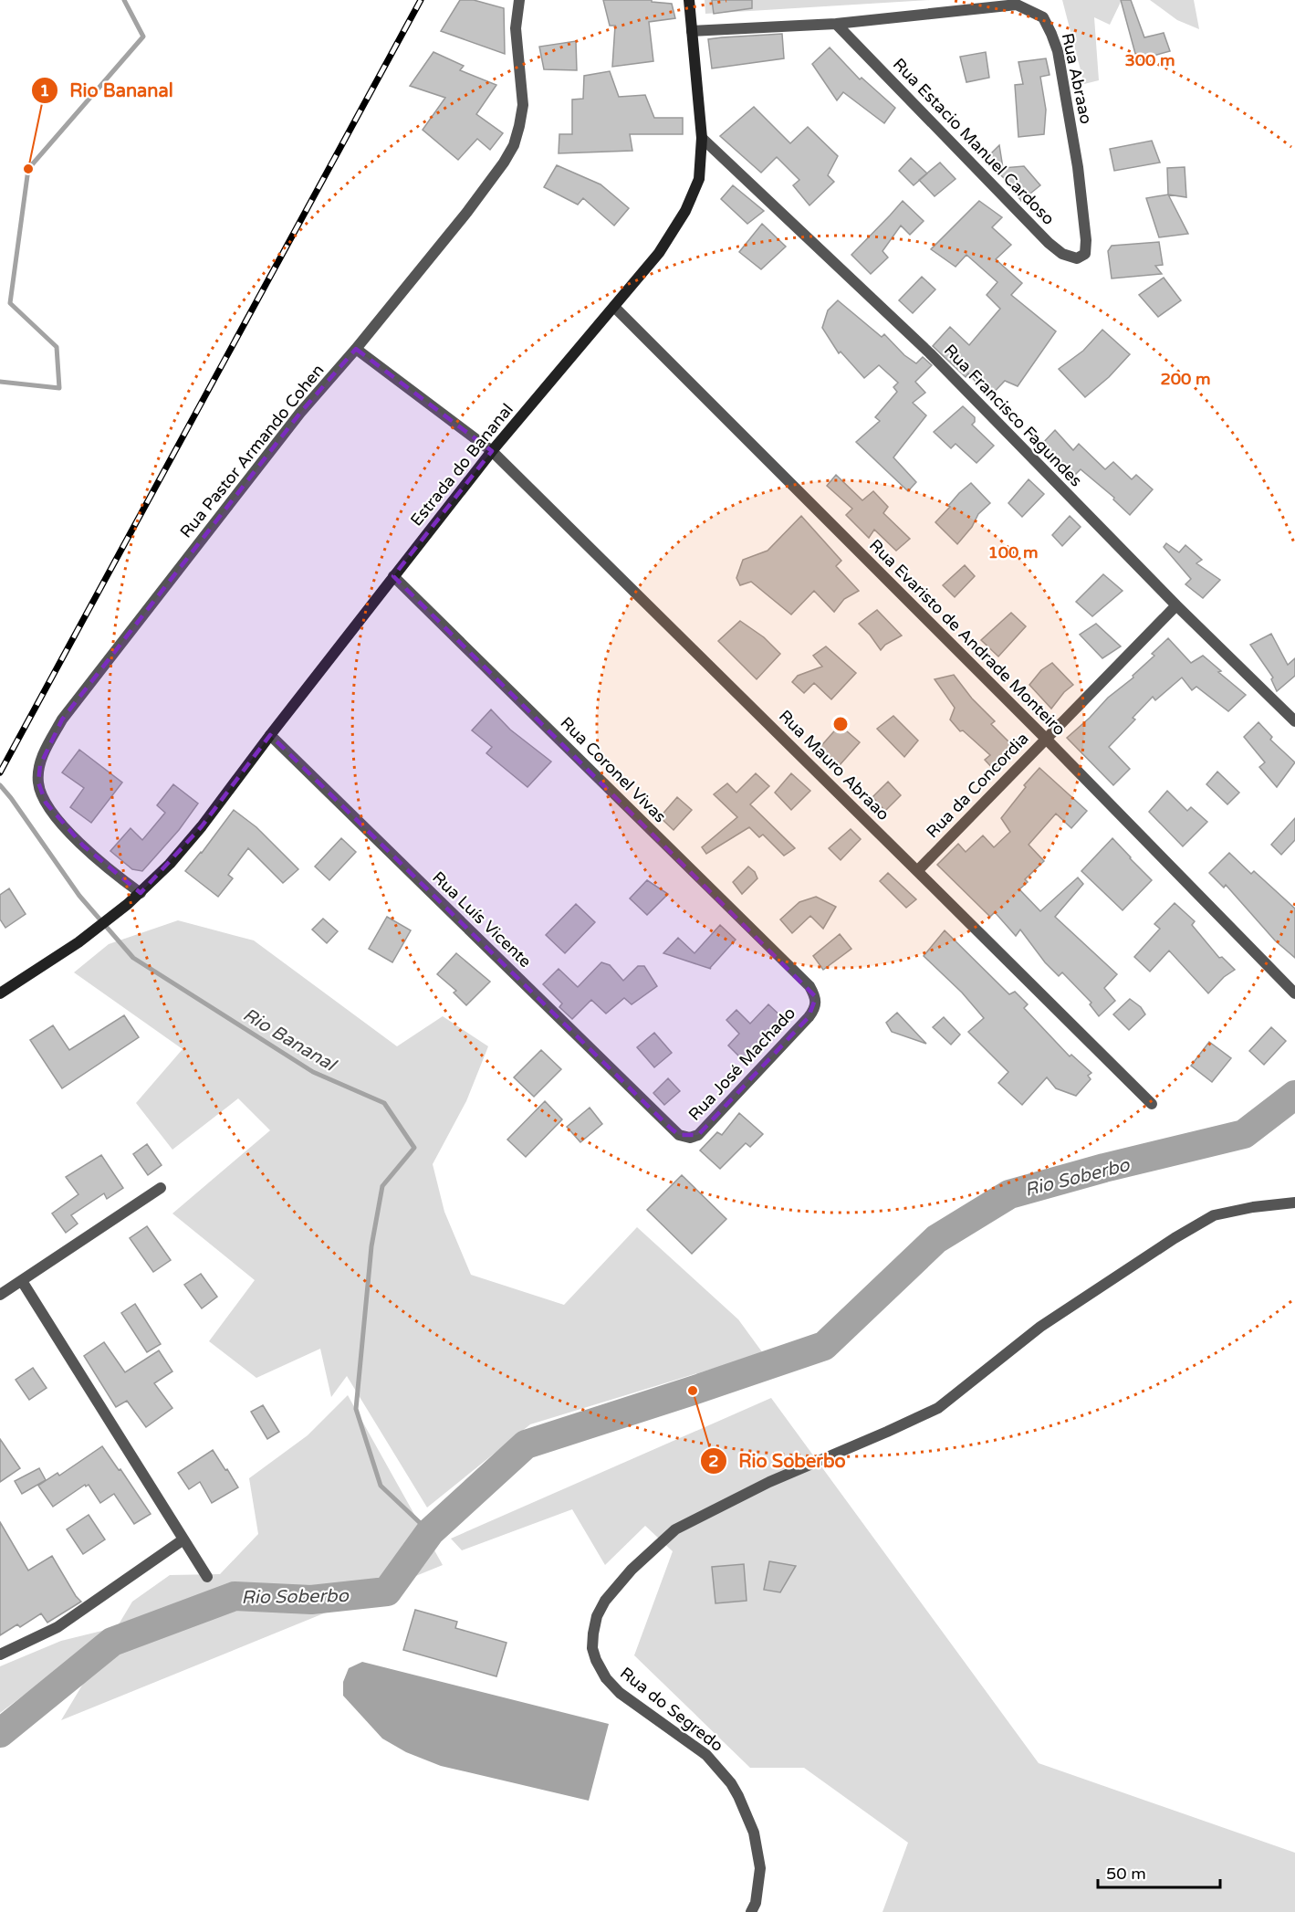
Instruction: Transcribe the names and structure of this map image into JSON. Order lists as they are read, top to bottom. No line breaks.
{"streets":{"main road":["Estrada do Bananal"],"street":["Rua Abraao","Rua Estacio Manuel Cardoso","Rua Francisco Fagundes","Rua Pastor Armando Cohen","Rua Evaristo de Andrade Monteiro","Rua Mauro Abraao","Rua Coronel Vivas","Rua da Concordia","Rua Luís Vicente","Rua José Machado","Rua do Segredo"]},"crossings":[["Rua Abraao","Rua Estacio Manuel Cardoso"],["Rua Abraao","Estrada do Bananal"],["Rua Francisco Fagundes","Estrada do Bananal"],["Rua Francisco Fagundes","Rua da Concordia"],["Rua Pastor Armando Cohen","Estrada do Bananal"],["Rua Pastor Armando Cohen","Rua Mauro Abraao"],["Estrada do Bananal","Rua Evaristo de Andrade Monteiro"],["Estrada do Bananal","Rua Mauro Abraao"],["Estrada do Bananal","Rua Coronel Vivas"],["Estrada do Bananal","Rua Luís Vicente"],["Rua Evaristo de Andrade Monteiro","Rua da Concordia"],["Rua Mauro Abraao","Rua da Concordia"],["Rua Coronel Vivas","Rua José Machado"],["Rua Luís Vicente","Rua José Machado"]],"water":["Rio Bananal","Rio Soberbo"],"places":["Rio Bananal","Rio Soberbo"],"scale_bar":"50 m","rings":["300 m","200 m","100 m"]}
